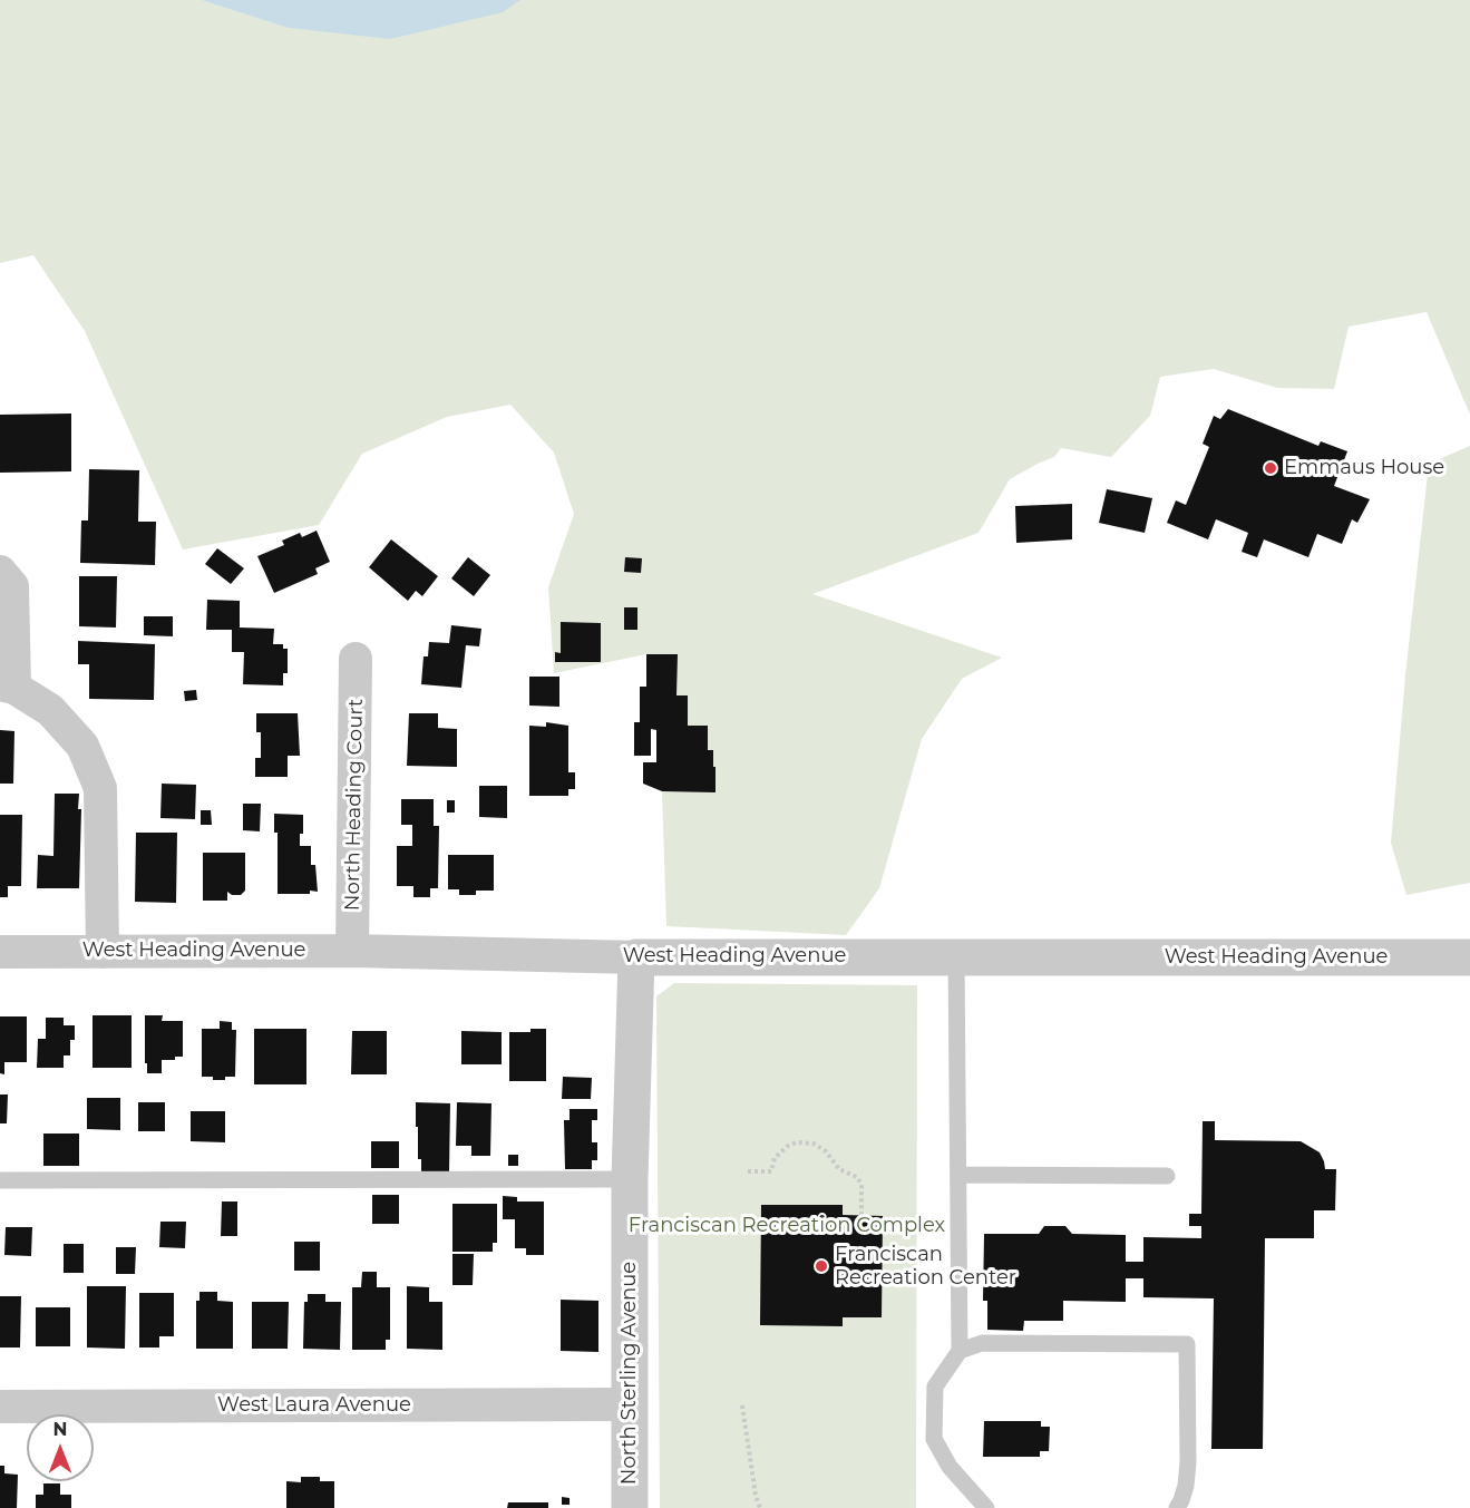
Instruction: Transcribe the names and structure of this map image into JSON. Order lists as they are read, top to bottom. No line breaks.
{"streets":{"street":["North Heading Court","West Heading Avenue","North Sterling Avenue","West Laura Avenue"]},"crossings":[["North Heading Court","West Heading Avenue"],["West Heading Avenue","North Sterling Avenue"],["North Sterling Avenue","West Laura Avenue"]],"parks":["Franciscan Recreation Complex"],"places":["Emmaus House","Franciscan Recreation Center"],"north":"top"}
